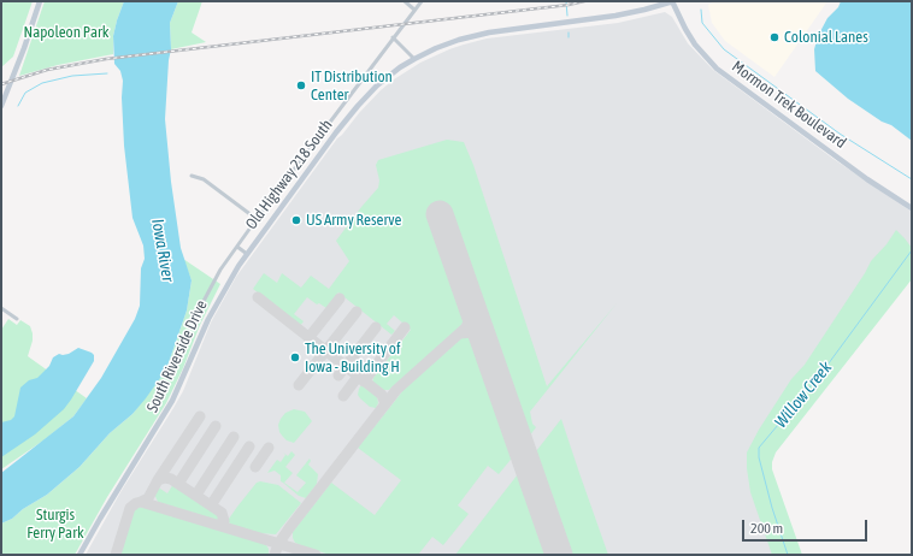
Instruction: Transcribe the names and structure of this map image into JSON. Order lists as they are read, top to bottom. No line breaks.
{"streets":{"main road":["Mormon Trek Boulevard","Old Highway 218 South","South Riverside Drive"]},"crossings":[["Mormon Trek Boulevard","Old Highway 218 South"],["Old Highway 218 South","South Riverside Drive"]],"water":["Iowa River","Willow Creek"],"parks":["Napoleon Park","Sturgis Ferry Park"],"places":["Colonial Lanes","IT Distribution Center","US Army Reserve","The University of Iowa - Building H"],"scale_bar":"200 m"}
